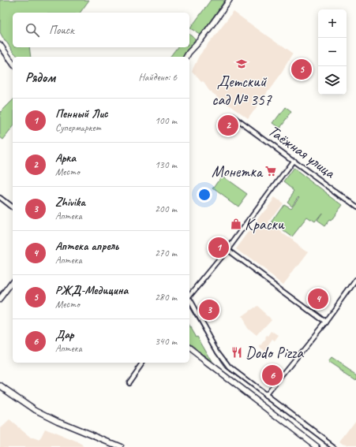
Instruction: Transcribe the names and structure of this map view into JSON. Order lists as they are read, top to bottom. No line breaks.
{"streets":{"street":["Таёжная улица"]},"places":{"school or university":["Детский сад № 357"],"supermarket":["Монетка"],"shop":["Краски"],"restaurant":["Dodo Pizza"]},"page":{"map_buttons":["+","−"],"search":"Поиск","heading":["Рядом","Найдено: 6"],"pins":["5","2","1","4","3","6"],"list":[{"mark":"1","name":"Пенный Лис","note":"Супермаркет","value":"100 m"},{"mark":"2","name":"Арка","note":"Место","value":"130 m"},{"mark":"3","name":"Zhivika","note":"Аптека","value":"200 m"},{"mark":"4","name":"Аптека апрель","note":"Аптека","value":"270 m"},{"mark":"5","name":"РЖД-Медицина","note":"Место","value":"280 m"},{"mark":"6","name":"Дар","note":"Аптека","value":"340 m"}]}}
